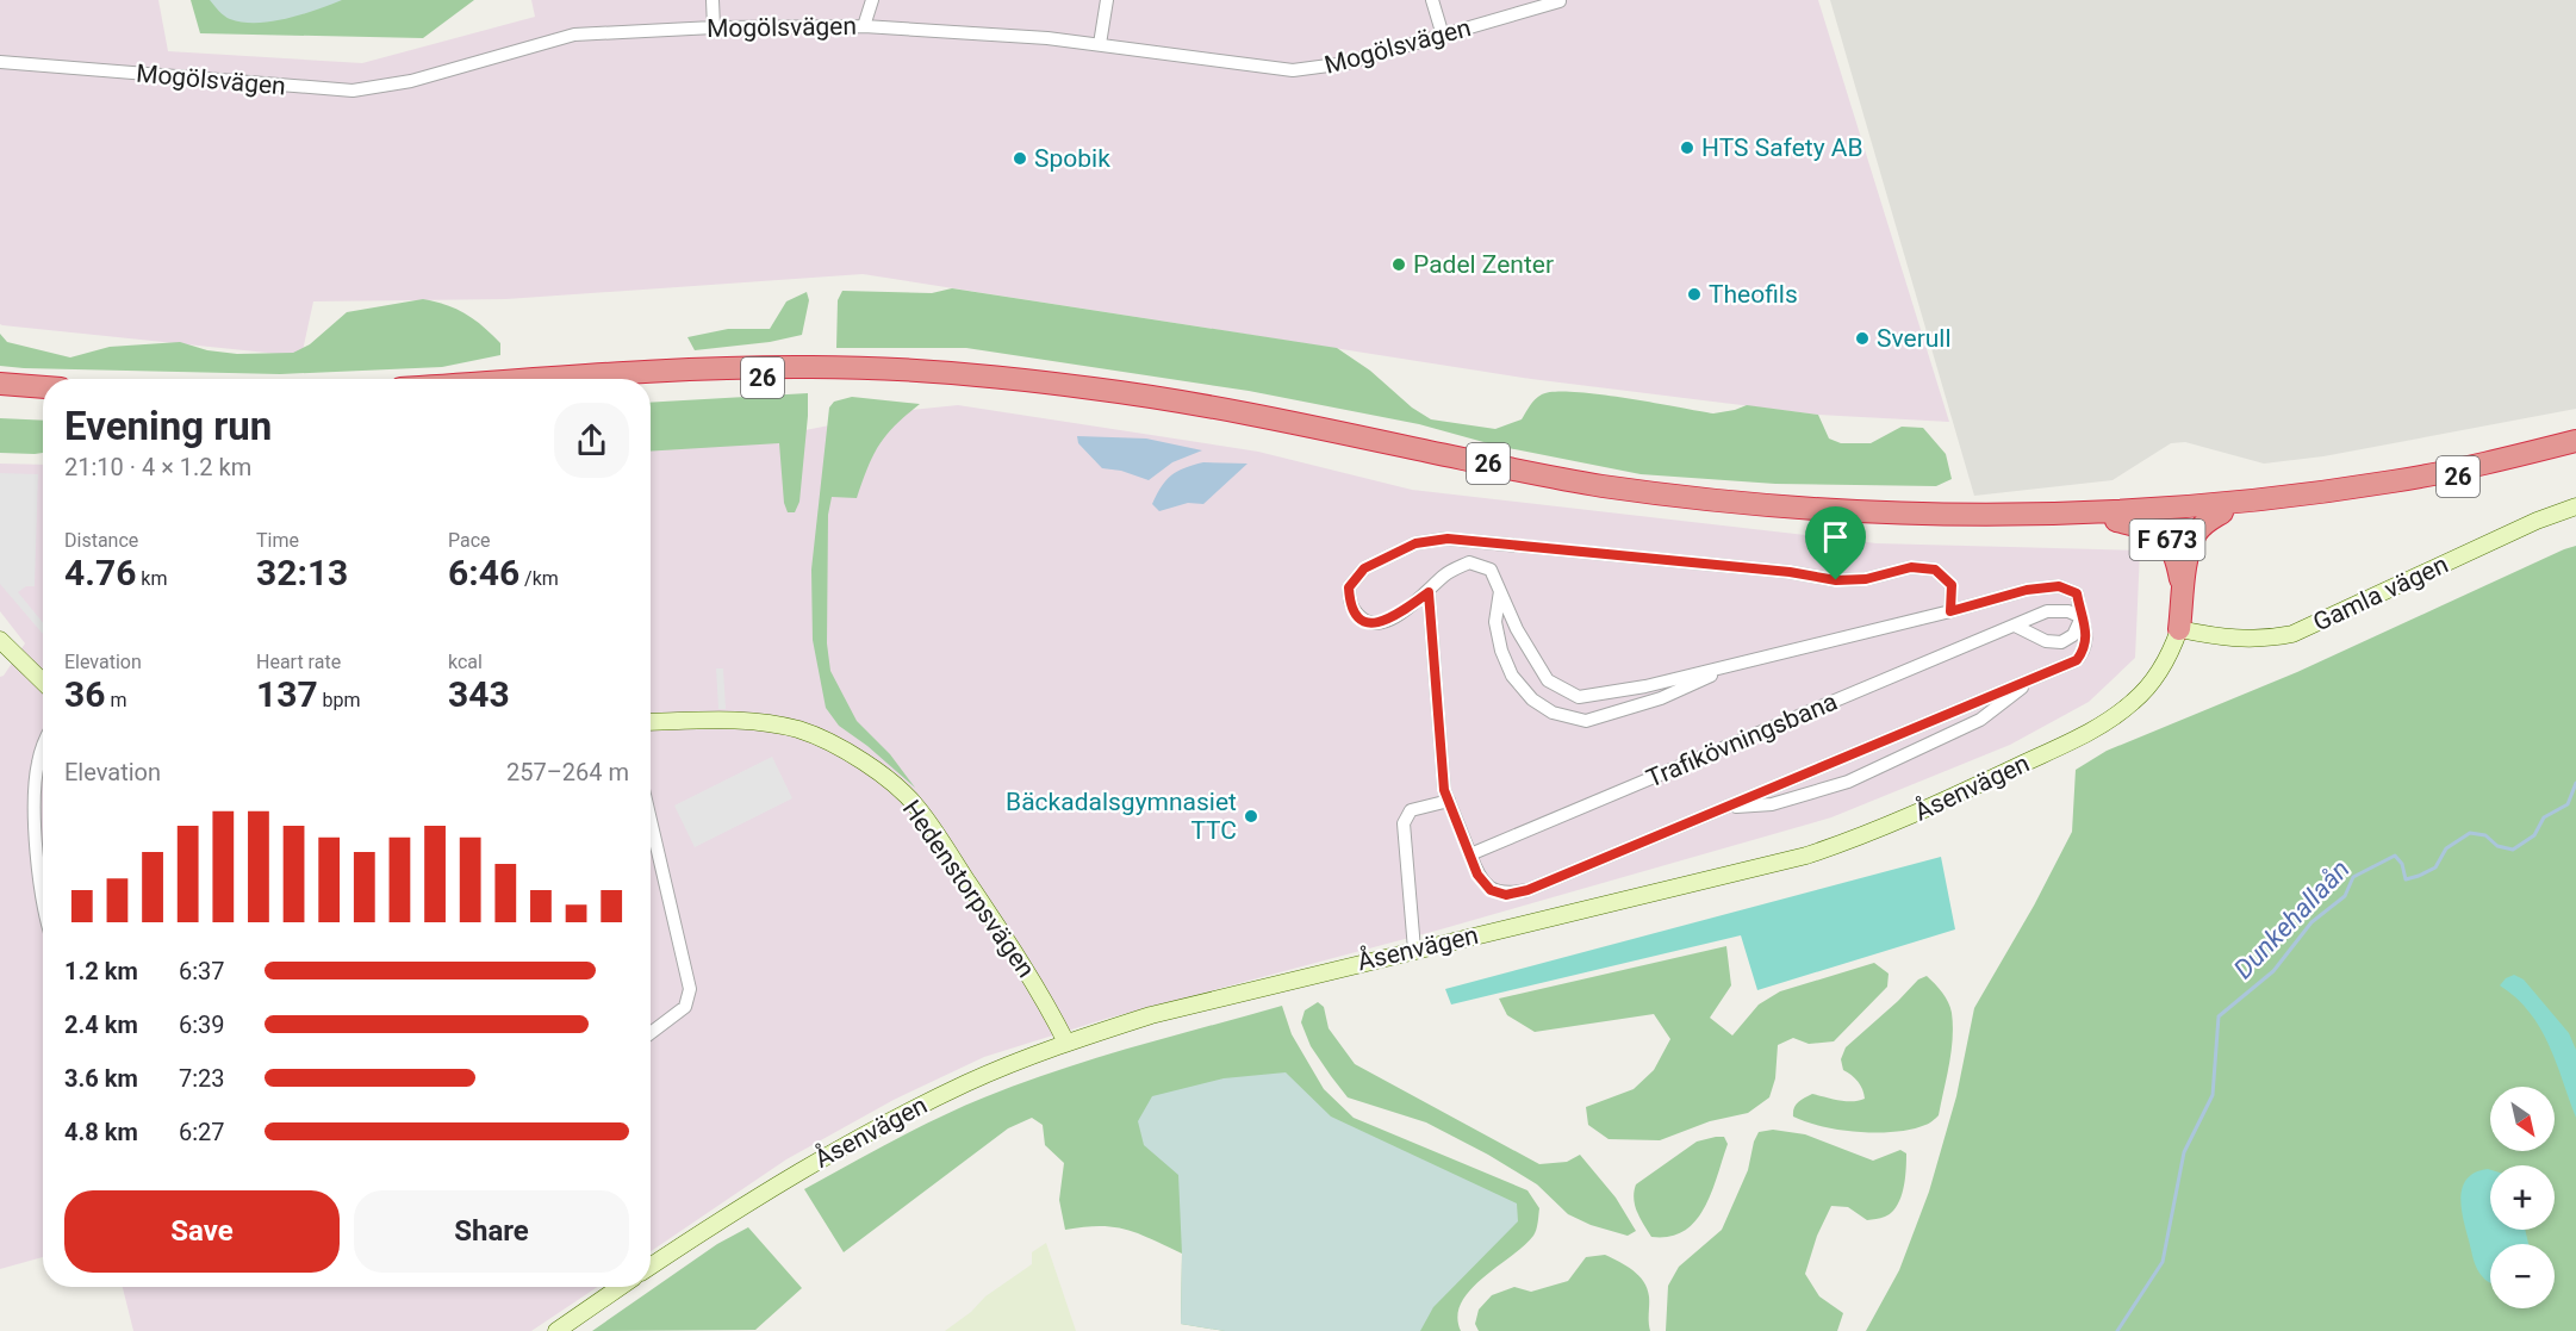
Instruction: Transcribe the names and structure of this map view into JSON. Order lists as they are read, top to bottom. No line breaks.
{"streets":{"highway":["26","F 673"],"street":["Mogölsvägen","Gamla vägen","Trafikövningsbana","Åsenvägen","Hedenstorpsvägen"]},"crossings":[["26","F 673"],["F 673","Gamla vägen"],["F 673","Åsenvägen"],["Gamla vägen","Åsenvägen"],["Åsenvägen","Hedenstorpsvägen"]],"water":["Dunkehallaån"],"places":["HTS Safety AB","Spobik","Padel Zenter","Theofils","Sverull","Bäckadalsgymnasiet TTC"],"north":"bottom right","page":{"heading":["Evening run","21:10 · 4 × 1.2 km"],"stats":[["Distance","4.76 km"],["Time","32:13"],["Pace","6:46 /km"],["Elevation","36 m"],["Heart rate","137 bpm"],["kcal","343"]],"chart":["Elevation","257–264 m"],"list":[{"name":"1.2 km","note":"6:37"},{"name":"2.4 km","note":"6:39"},{"name":"3.6 km","note":"7:23"},{"name":"4.8 km","note":"6:27"}],"map_buttons":["+","−"],"buttons":["Save","Share"]}}
